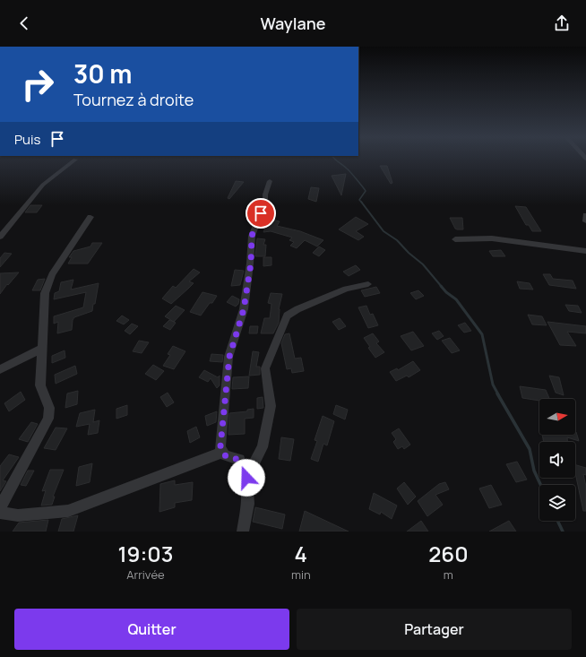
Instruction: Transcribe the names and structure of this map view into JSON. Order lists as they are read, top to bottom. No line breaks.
{"north":"right","page":{"header":"Waylane","turn":["30 m","Tournez à droite"],"then":"Puis","eta":["19:03","Arrivée","4","min","260","m"],"buttons":["Quitter","Partager"]}}
